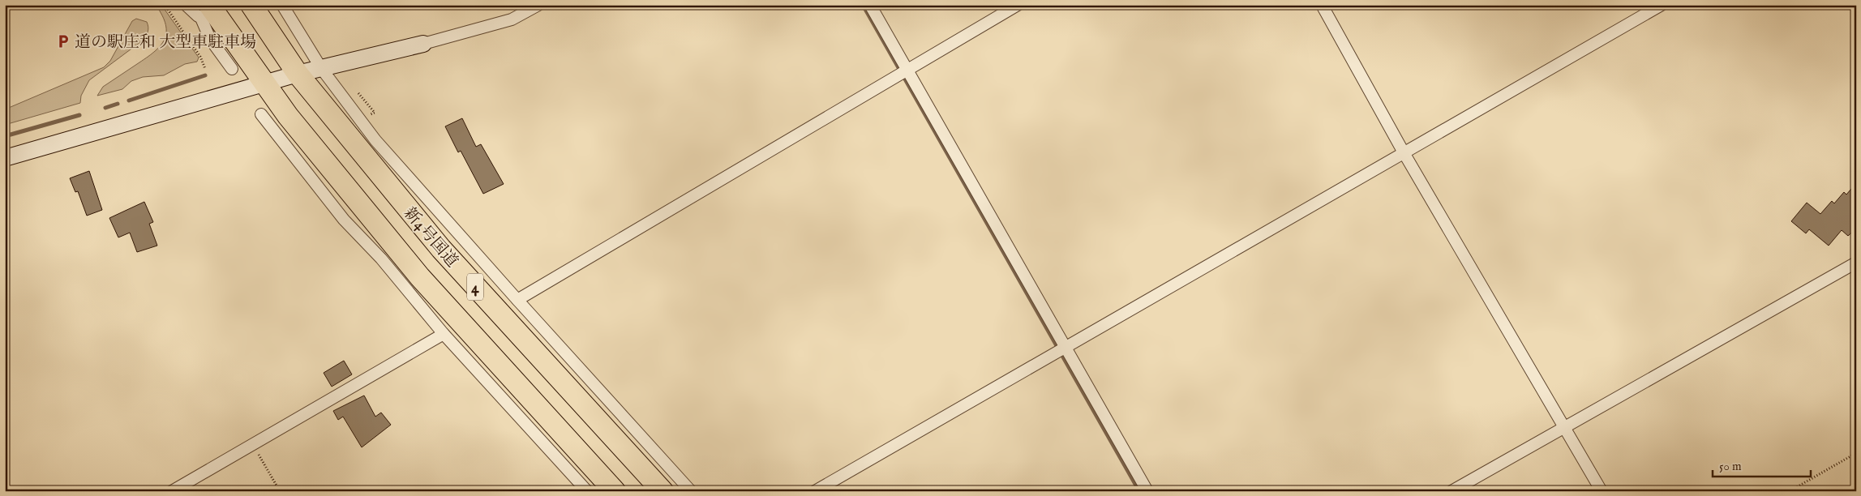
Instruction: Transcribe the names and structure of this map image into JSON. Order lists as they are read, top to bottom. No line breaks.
{"streets":{"highway":["新4号国道","4"]},"places":{"parking":["道の駅庄和 大型車駐車場"]},"scale_bar":"50 m"}
